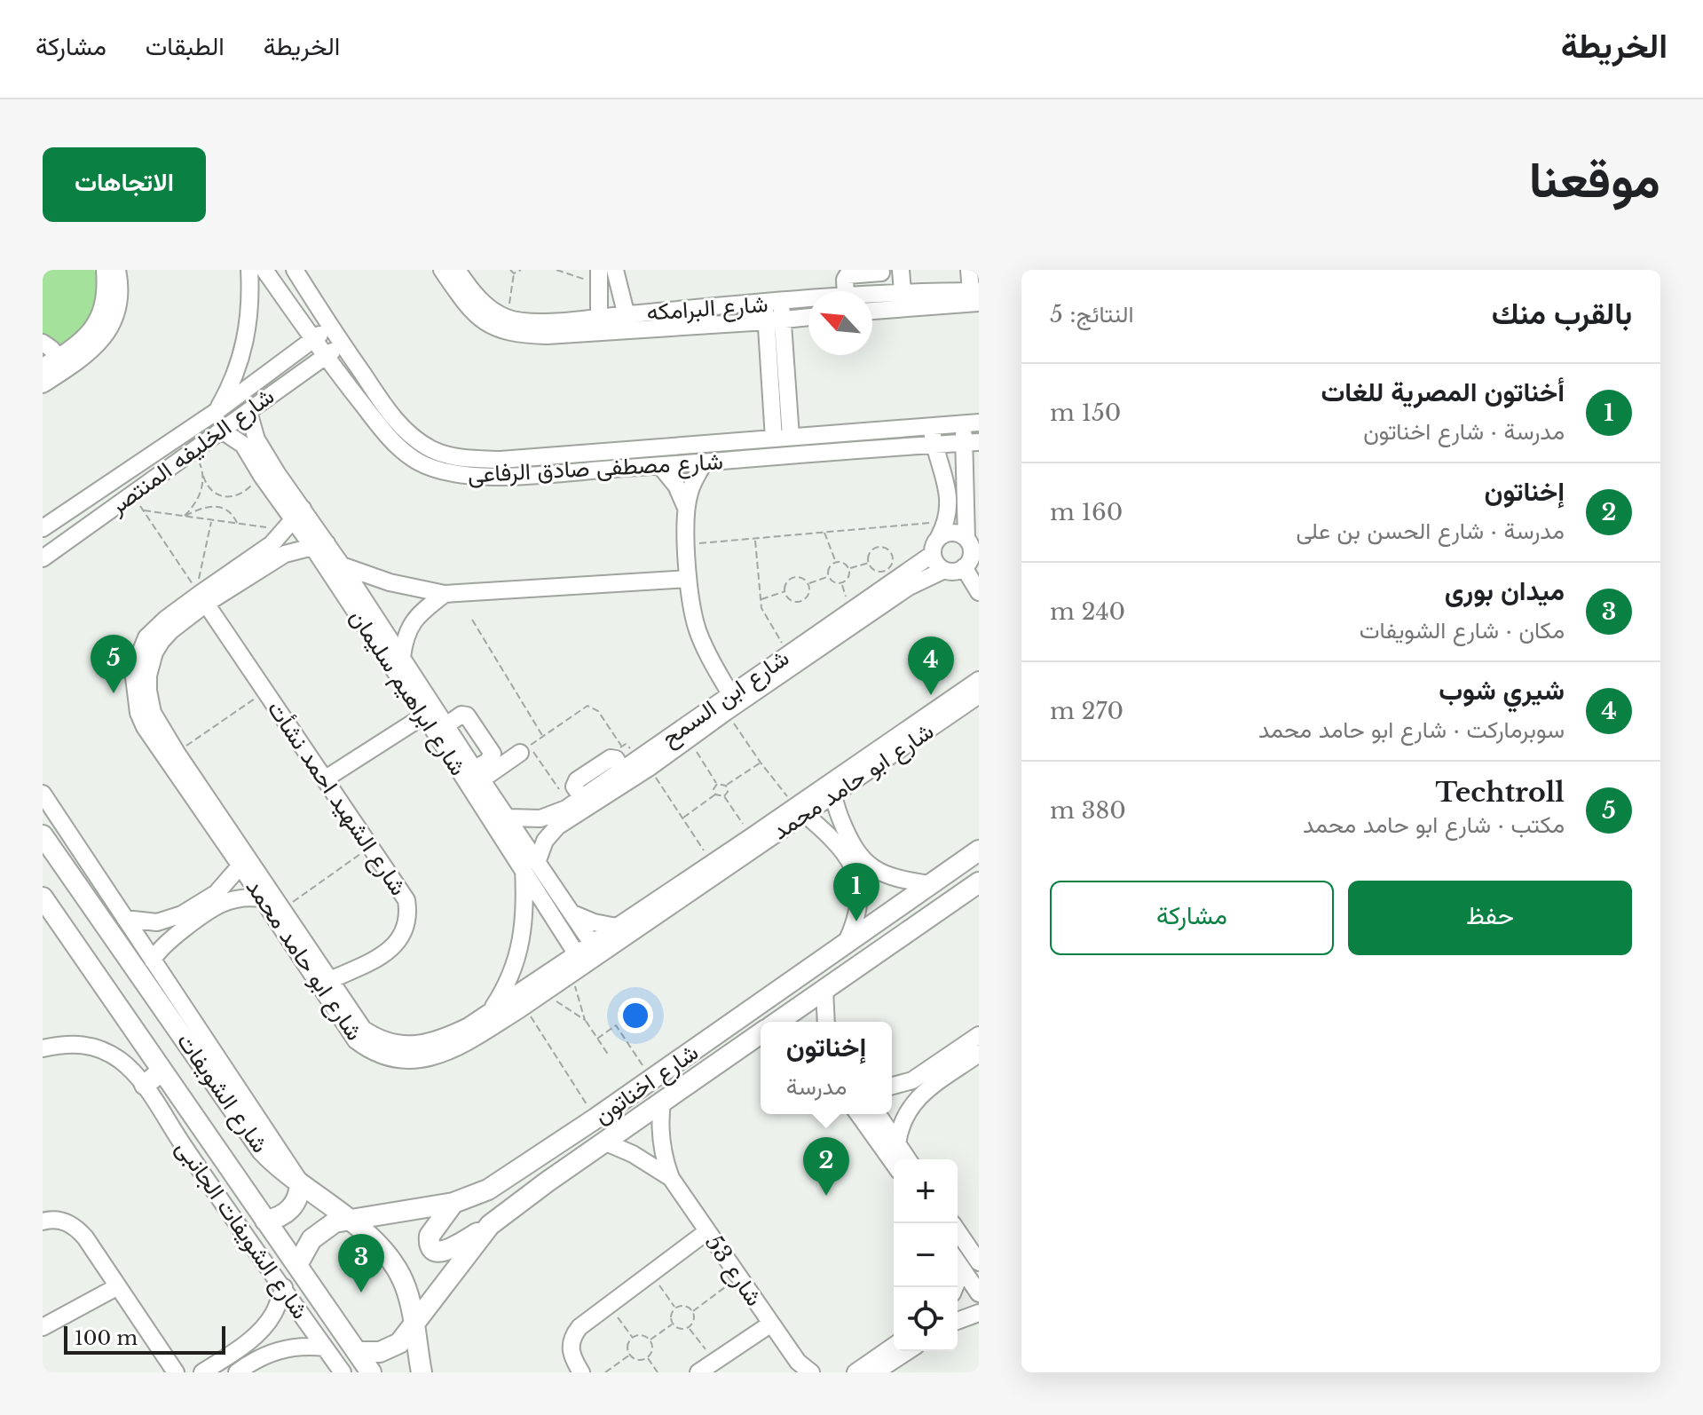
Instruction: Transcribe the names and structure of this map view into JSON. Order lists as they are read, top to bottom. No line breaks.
{"streets":{"main road":["شارع اخناتون","شارع الشويفات"],"street":["شارع البرامكه","شارع الخليفه المنتصر","شارع مصطفى صادق الرفاعى","شارع ابراهيم سليمان","شارع ابن السمح","شارع ابو حامد محمد","شارع الشهيد احمد نشأت","شارع الشويفات الجانبى","شارع 53"]},"crossings":[["شارع الخليفه المنتصر","شارع مصطفى صادق الرفاعى"],["شارع الخليفه المنتصر","شارع ابراهيم سليمان"],["شارع ابراهيم سليمان","شارع ابن السمح"],["شارع ابراهيم سليمان","شارع ابو حامد محمد"],["شارع ابو حامد محمد","شارع الشهيد احمد نشأت"],["شارع اخناتون","شارع الشويفات"],["شارع اخناتون","شارع 53"]],"scale_bar":"100 m","north":"top left","page":{"header":"الخريطة","nav":["الخريطة","الطبقات","مشاركة"],"title":"موقعنا","buttons":["الاتجاهات",["حفظ","مشاركة"]],"heading":["بالقرب منك","النتائج: 5"],"list":[{"mark":"1","name":"أخناتون المصرية للغات","note":"مدرسة · شارع اخناتون","value":"150 m"},{"mark":"2","name":"إخناتون","note":"مدرسة · شارع الحسن بن على","value":"160 m"},{"mark":"3","name":"ميدان بورى","note":"مكان · شارع الشويفات","value":"240 m"},{"mark":"4","name":"شيري شوب","note":"سوبرماركت · شارع ابو حامد محمد","value":"270 m"},{"mark":"5","name":"Techtroll","note":"مكتب · شارع ابو حامد محمد","value":"380 m"}],"pins":["5","4","1","2","3"],"popup":["إخناتون","مدرسة"],"map_buttons":["+","−"],"scale":"100 m"}}
